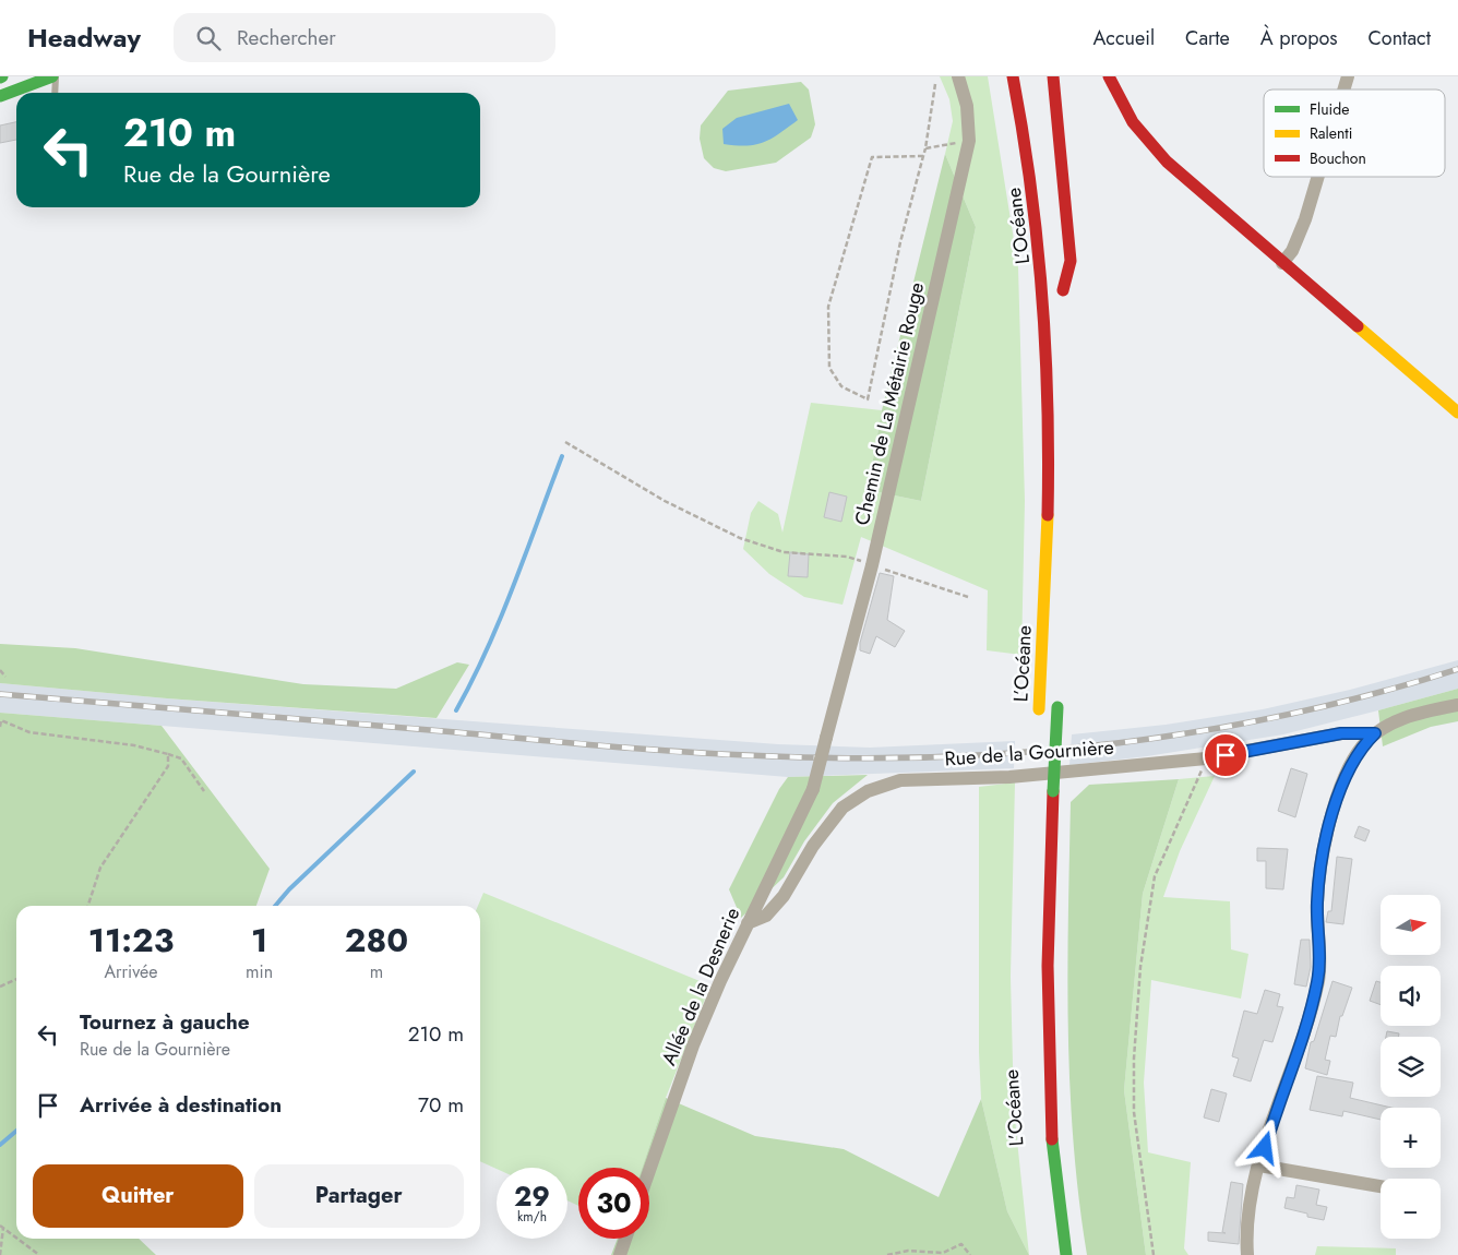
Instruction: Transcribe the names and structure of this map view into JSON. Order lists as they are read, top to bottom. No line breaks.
{"streets":{"main road":["L’Océane"],"street":["Chemin de La Métairie Rouge","Rue de la Gournière","Allée de la Desnerie"]},"crossings":[["Chemin de La Métairie Rouge","Allée de la Desnerie"],["Rue de la Gournière","Allée de la Desnerie"]],"legend":["Fluide","Ralenti","Bouchon"],"north":"right","page":{"header":"Headway","search":"Rechercher","nav":["Accueil","Carte","À propos","Contact"],"turn":["210 m","Rue de la Gournière"],"map_buttons":["+","−"],"eta":["11:23","Arrivée","1","min","280","m"],"list":[{"name":"Tournez à gauche","note":"Rue de la Gournière","value":"210 m"},{"name":"Arrivée à destination","value":"70 m"}],"buttons":["Quitter","Partager"],"speed":"29 km/h","limit":"30"}}
